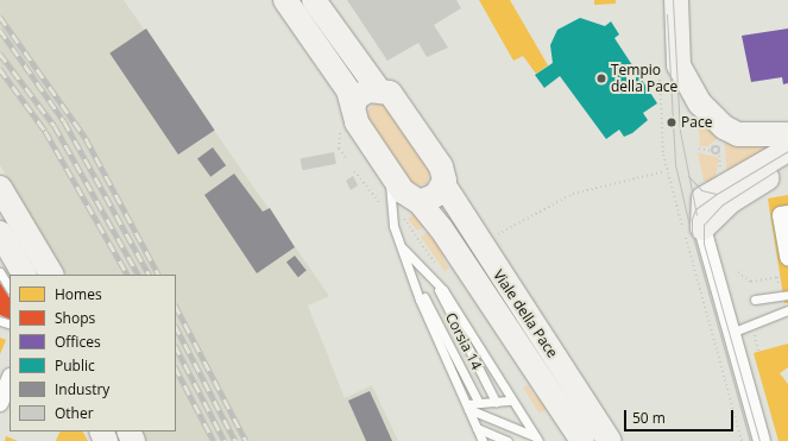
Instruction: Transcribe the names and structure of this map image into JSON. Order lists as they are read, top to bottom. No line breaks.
{"streets":{"street":["Viale della Pace"],"lane":["Corsia 14"]},"places":["Tempio della Pace","Pace"],"legend":["Homes","Shops","Offices","Public","Industry","Other"],"scale_bar":"50 m"}
